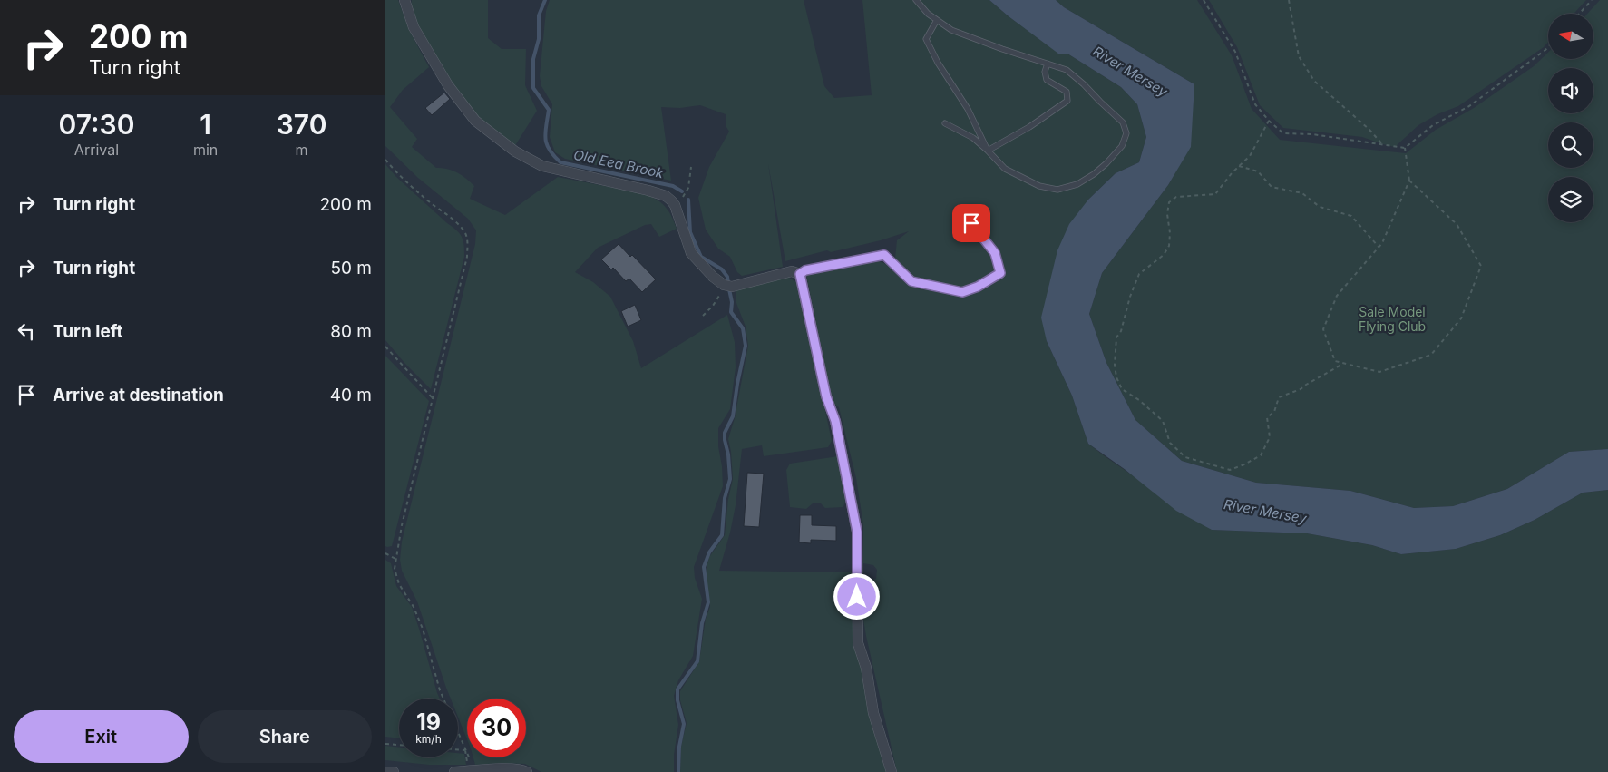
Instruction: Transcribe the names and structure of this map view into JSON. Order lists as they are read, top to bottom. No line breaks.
{"water":["River Mersey","Old Eea Brook"],"parks":["Sale Model Flying Club"],"north":"left","page":{"turn":["200 m","Turn right"],"eta":["07:30","Arrival","1","min","370","m"],"list":[{"name":"Turn right","value":"200 m"},{"name":"Turn right","value":"50 m"},{"name":"Turn left","value":"80 m"},{"name":"Arrive at destination","value":"40 m"}],"speed":"19 km/h","limit":"30","buttons":["Exit","Share"]}}
